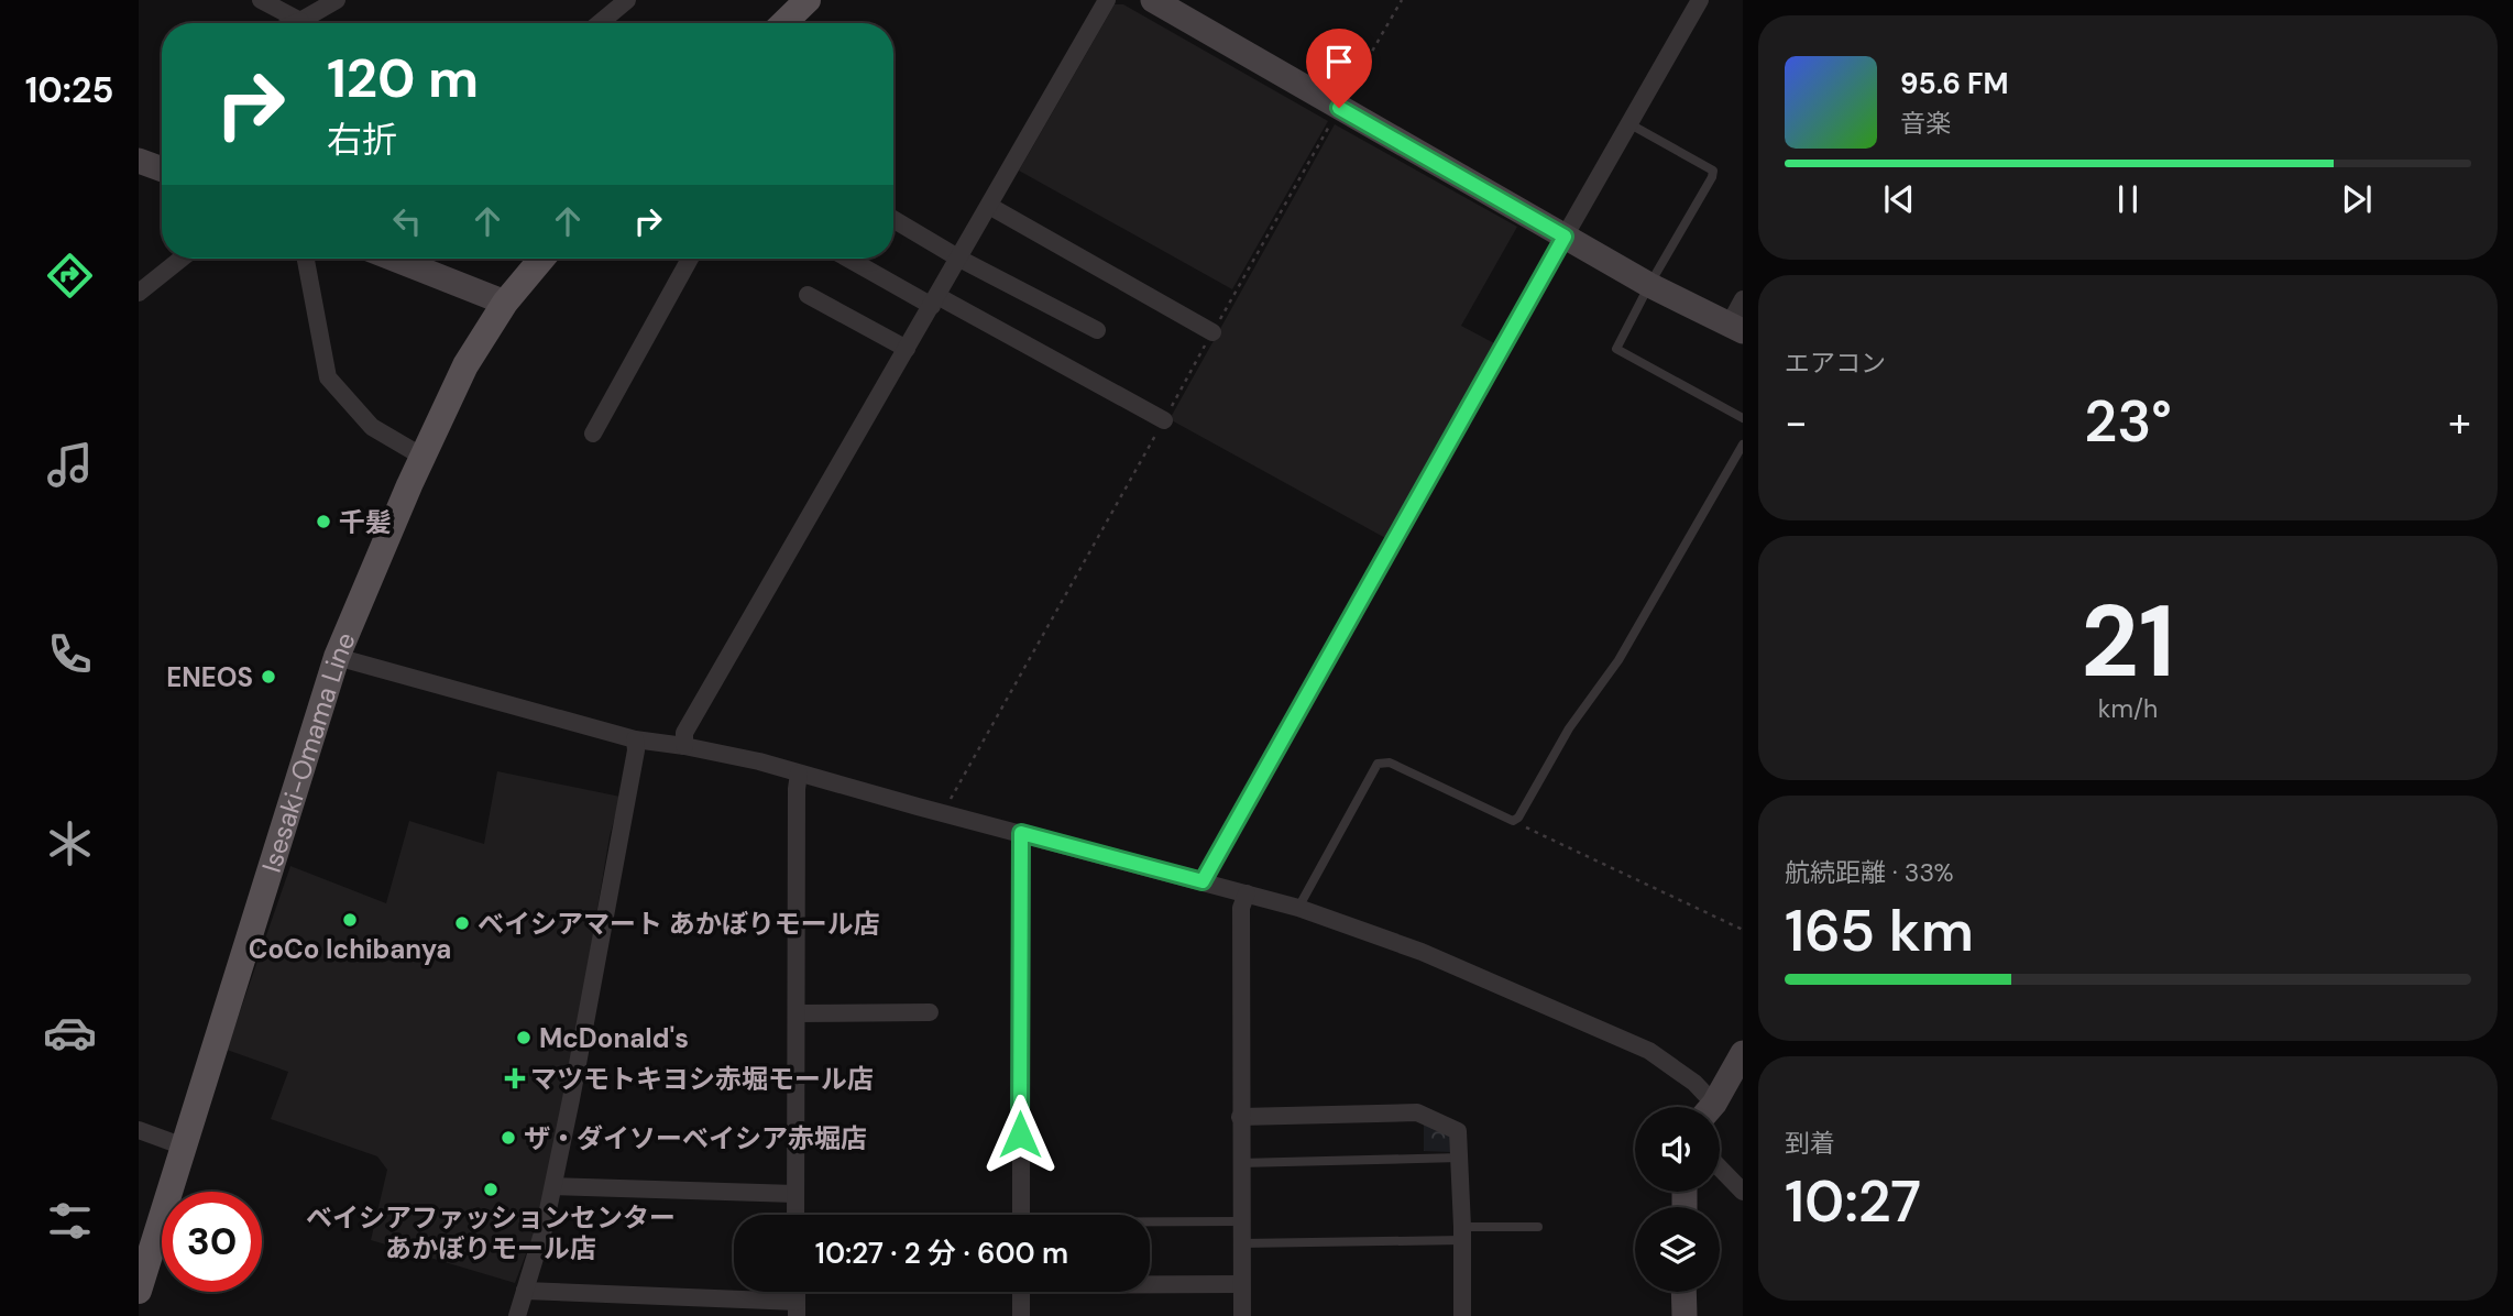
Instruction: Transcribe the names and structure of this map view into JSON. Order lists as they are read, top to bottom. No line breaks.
{"streets":{"main road":["Isesaki-Omama Line"]},"places":{"other":["千髪","ENEOS","CoCo Ichibanya","ベイシアマート あかぼりモール店","McDonald's","ザ・ダイソーベイシア赤堀店","ベイシアファッションセンター あかぼりモール店"],"health":["マツモトキヨシ赤堀モール店"]},"page":{"tabs":"10:25","turn":["120 m","右折"],"song":["95.6 FM","音楽"],"tile":["エアコン",["21","km/h"],["航続距離 · 33%","165 km"],["到着","10:27"]],"heat":["−","23°","+"],"limit":"30","trip":"10:27 · 2 分 · 600 m"}}
